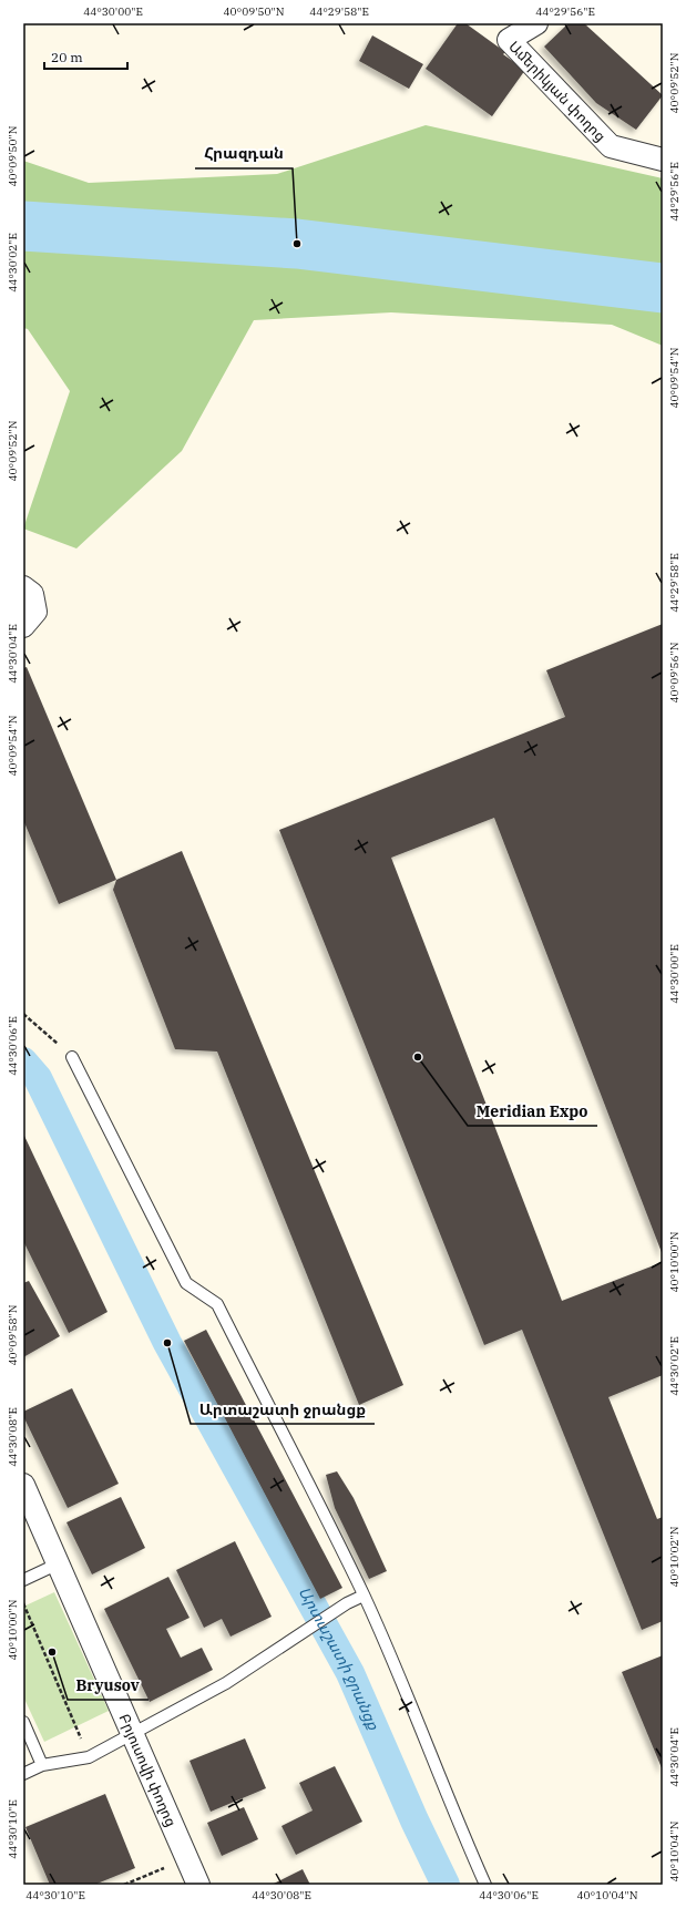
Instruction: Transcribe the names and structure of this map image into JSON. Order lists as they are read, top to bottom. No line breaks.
{"streets":{"street":["Ամերիկյան փողոց","Բրյուսովի փողոց"]},"water":["Արտաշատի ջրանցք"],"places":["Հրազդան","Meridian Expo","Արտաշատի ջրանցք","Bryusov"],"scale_bar":"20 m","coordinates":["44°30'00\"E","40°09'50\"N","44°29'58\"E","44°29'56\"E","40°09'52\"N","44°30'02\"E","40°09'54\"N","44°30'04\"E","40°09'56\"N","44°30'06\"E","40°10'00\"N","40°09'58\"N","44°30'08\"E","40°10'02\"N","44°30'10\"E","40°10'04\"N"]}
